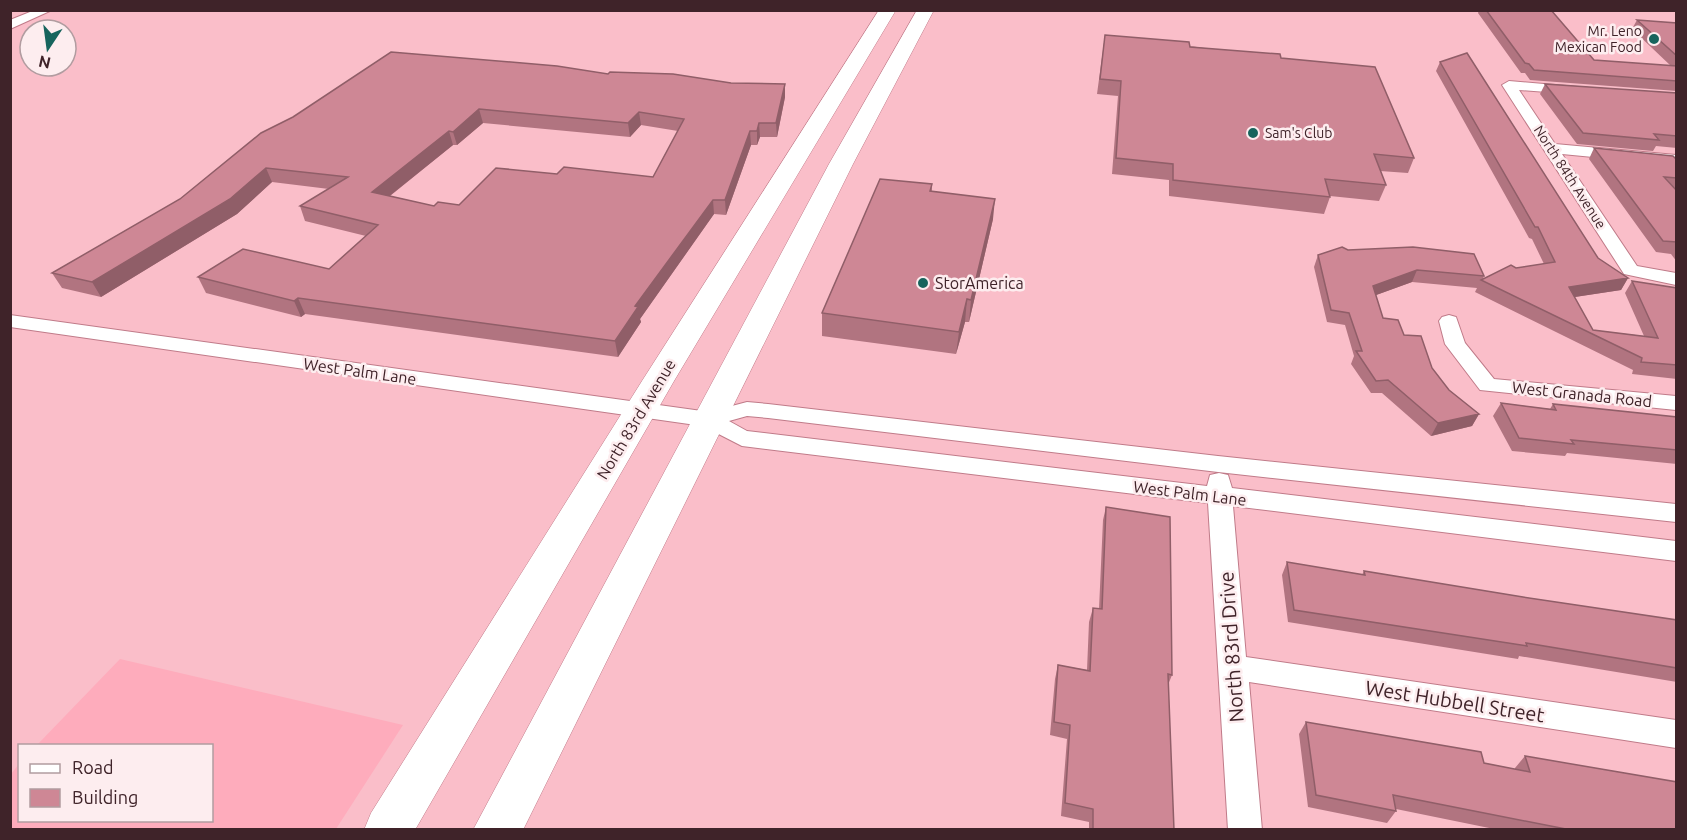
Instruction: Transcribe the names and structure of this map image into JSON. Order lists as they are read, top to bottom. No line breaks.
{"streets":{"main road":["North 83rd Avenue"],"street":["North 84th Avenue","West Palm Lane","West Granada Road","North 83rd Drive","West Hubbell Street"]},"crossings":[["West Palm Lane","North 83rd Avenue"],["West Palm Lane","North 83rd Drive"],["North 83rd Drive","West Hubbell Street"]],"places":["Mr. Leno Mexican Food","Sam's Club","StorAmerica"],"legend":["Road","Building"],"north":"bottom"}
